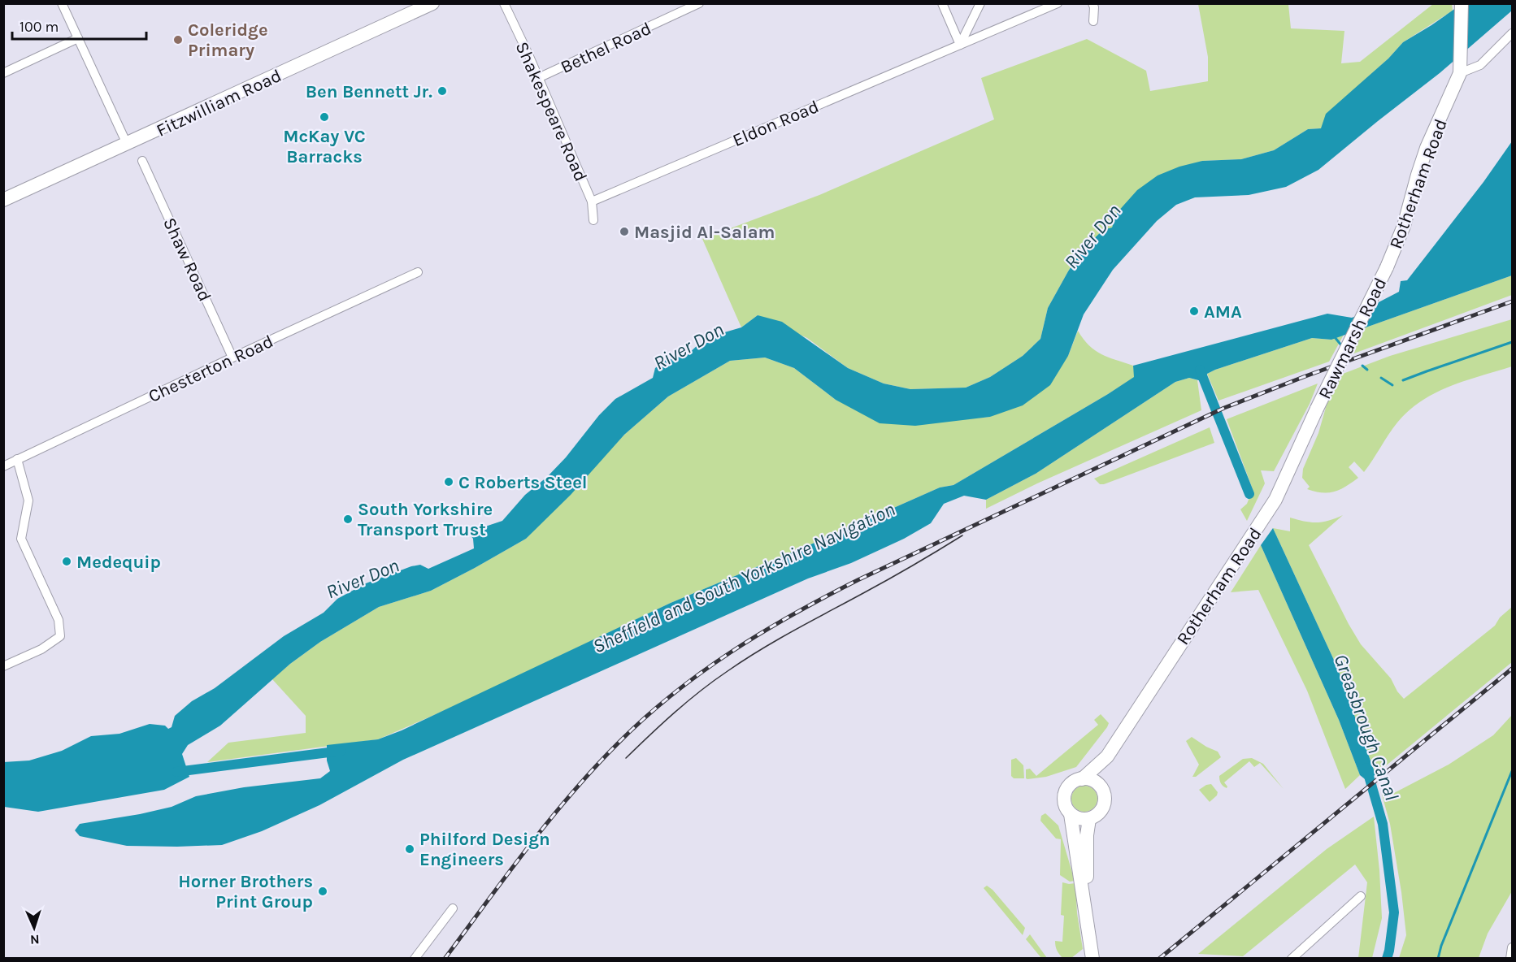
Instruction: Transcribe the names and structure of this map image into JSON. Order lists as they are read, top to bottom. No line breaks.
{"streets":{"main road":["Fitzwilliam Road","Rotherham Road","Rawmarsh Road"],"street":["Bethel Road","Shakespeare Road","Eldon Road","Shaw Road","Chesterton Road"]},"crossings":[["Bethel Road","Shakespeare Road"],["Shakespeare Road","Eldon Road"],["Rotherham Road","Rawmarsh Road"],["Shaw Road","Chesterton Road"]],"water":["River Don","Sheffield and South Yorkshire Navigation","Greasbrough Canal"],"places":["Coleridge Primary","Ben Bennett Jr.","McKay VC Barracks","Masjid Al-Salam","AMA","C Roberts Steel","South Yorkshire Transport Trust","Medequip","Philford Design Engineers","Horner Brothers Print Group"],"scale_bar":"100 m","north":"bottom"}
